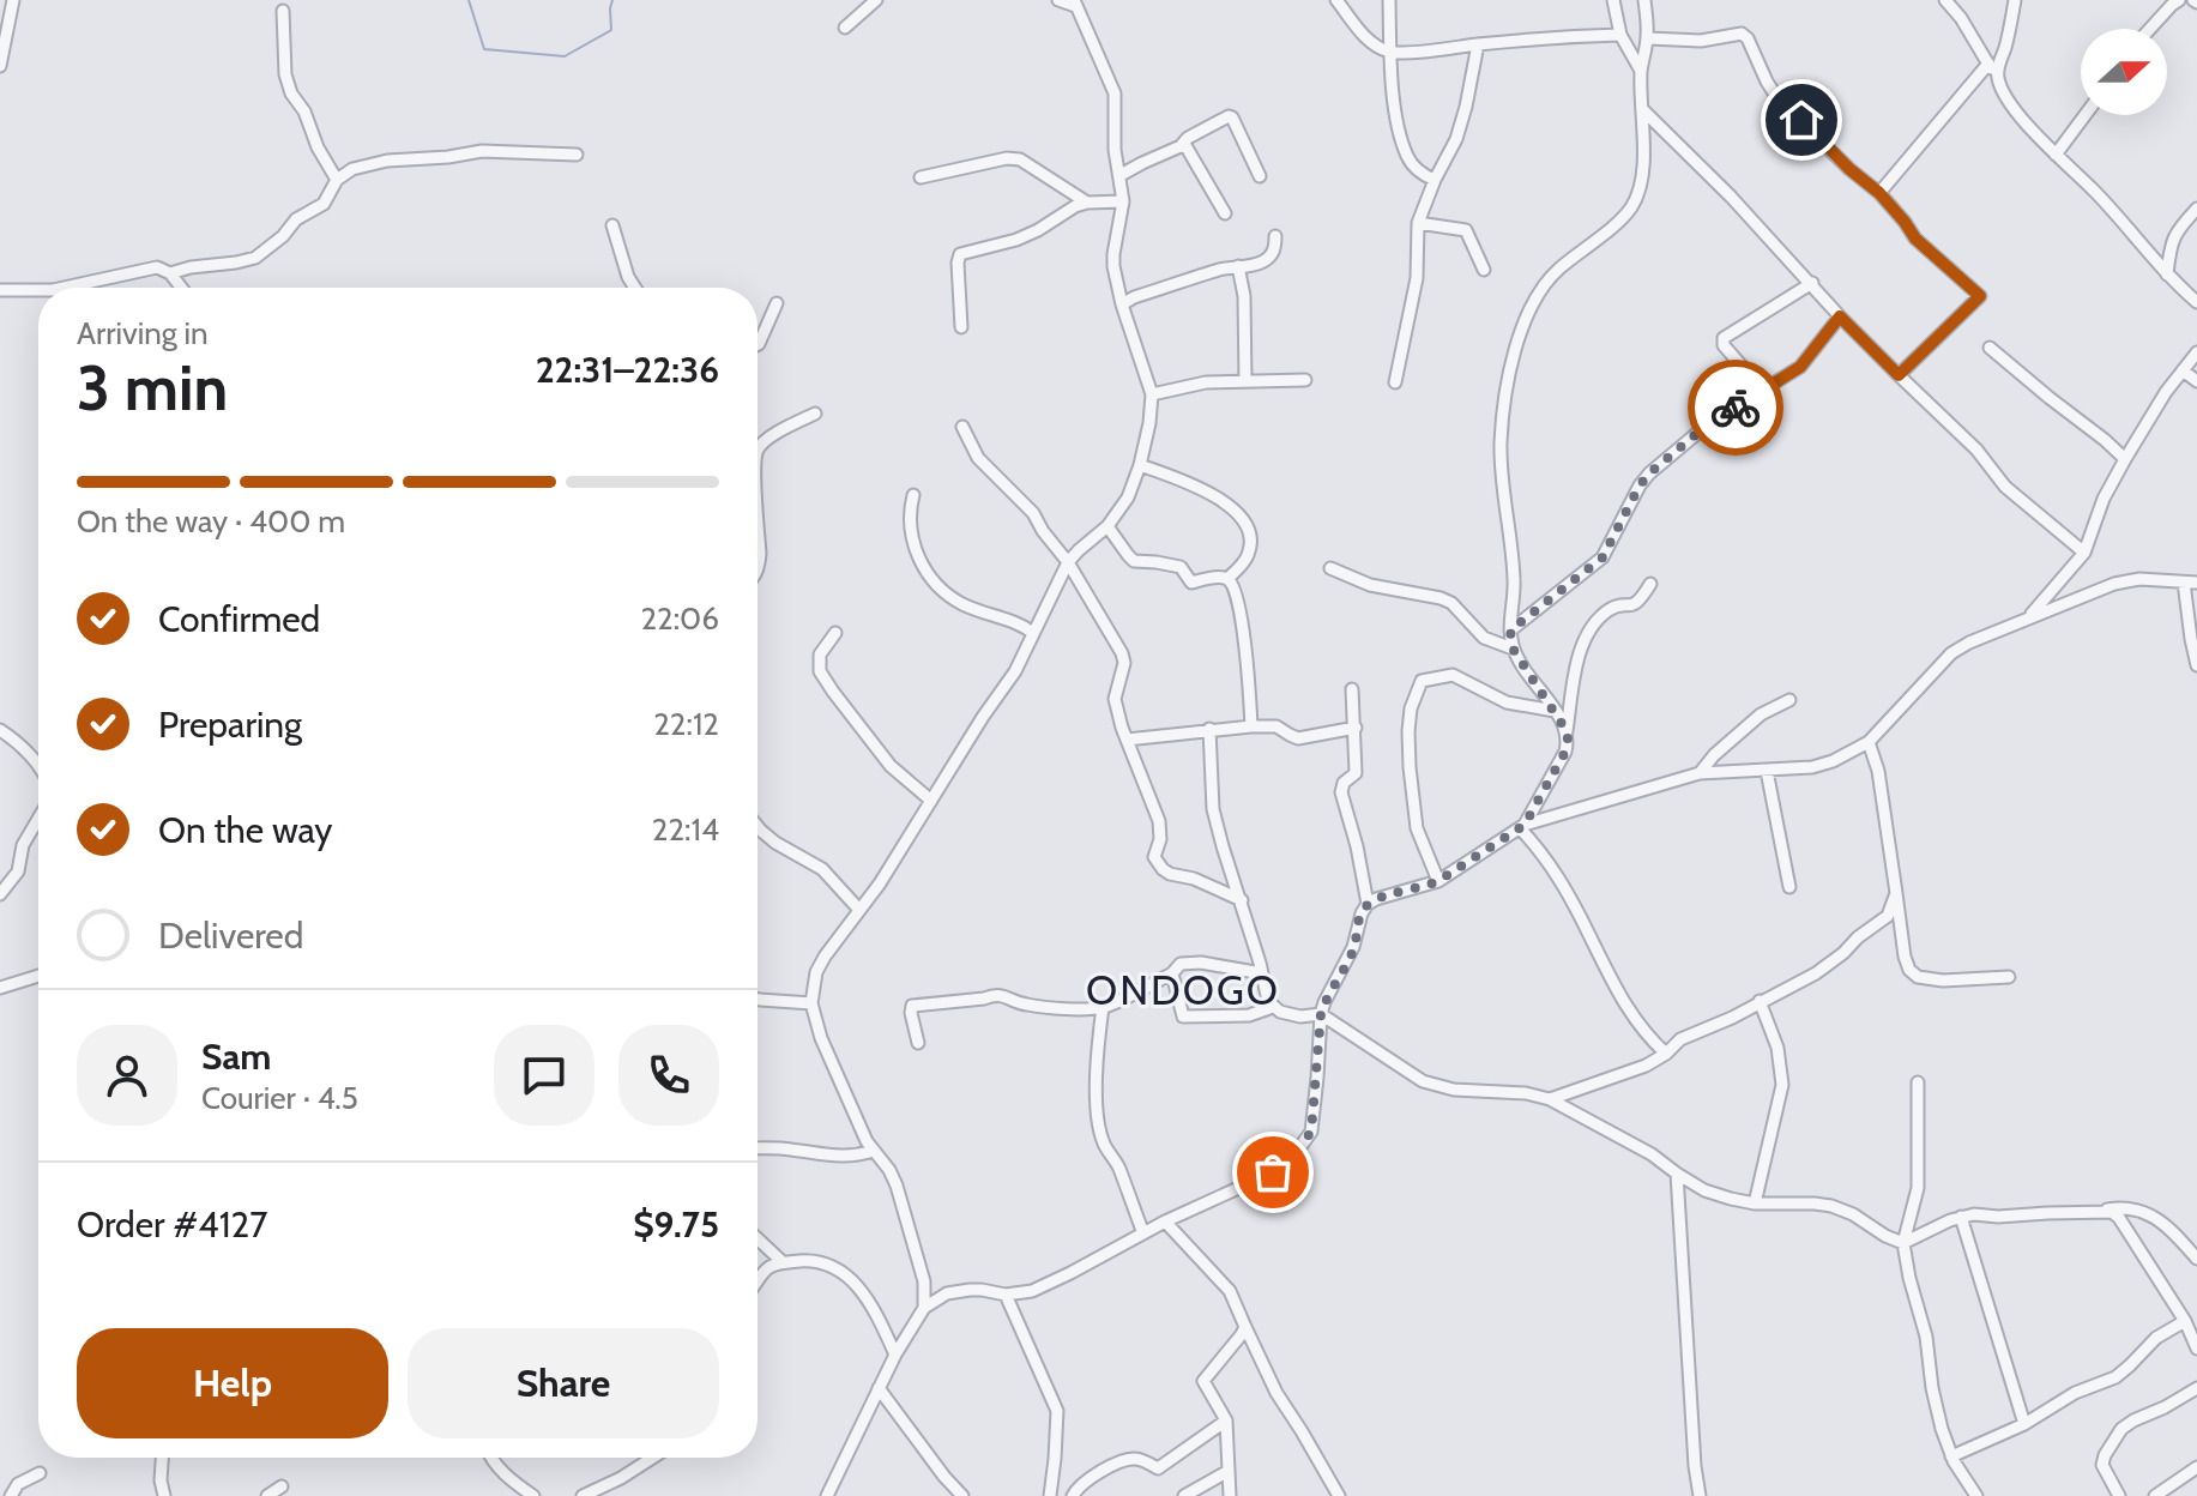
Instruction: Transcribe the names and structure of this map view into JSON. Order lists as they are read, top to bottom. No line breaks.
{"districts":["ONDOGO"],"north":"right","page":{"heading":["3 min","Arriving in","22:31–22:36"],"panel":["Sam","Courier · 4.5","Order #4127","$9.75"],"bar":"On the way · 400 m","list":[["Confirmed","22:06"],["Preparing","22:12"],["On the way","22:14"],"Delivered"],"buttons":["Help","Share"]}}
